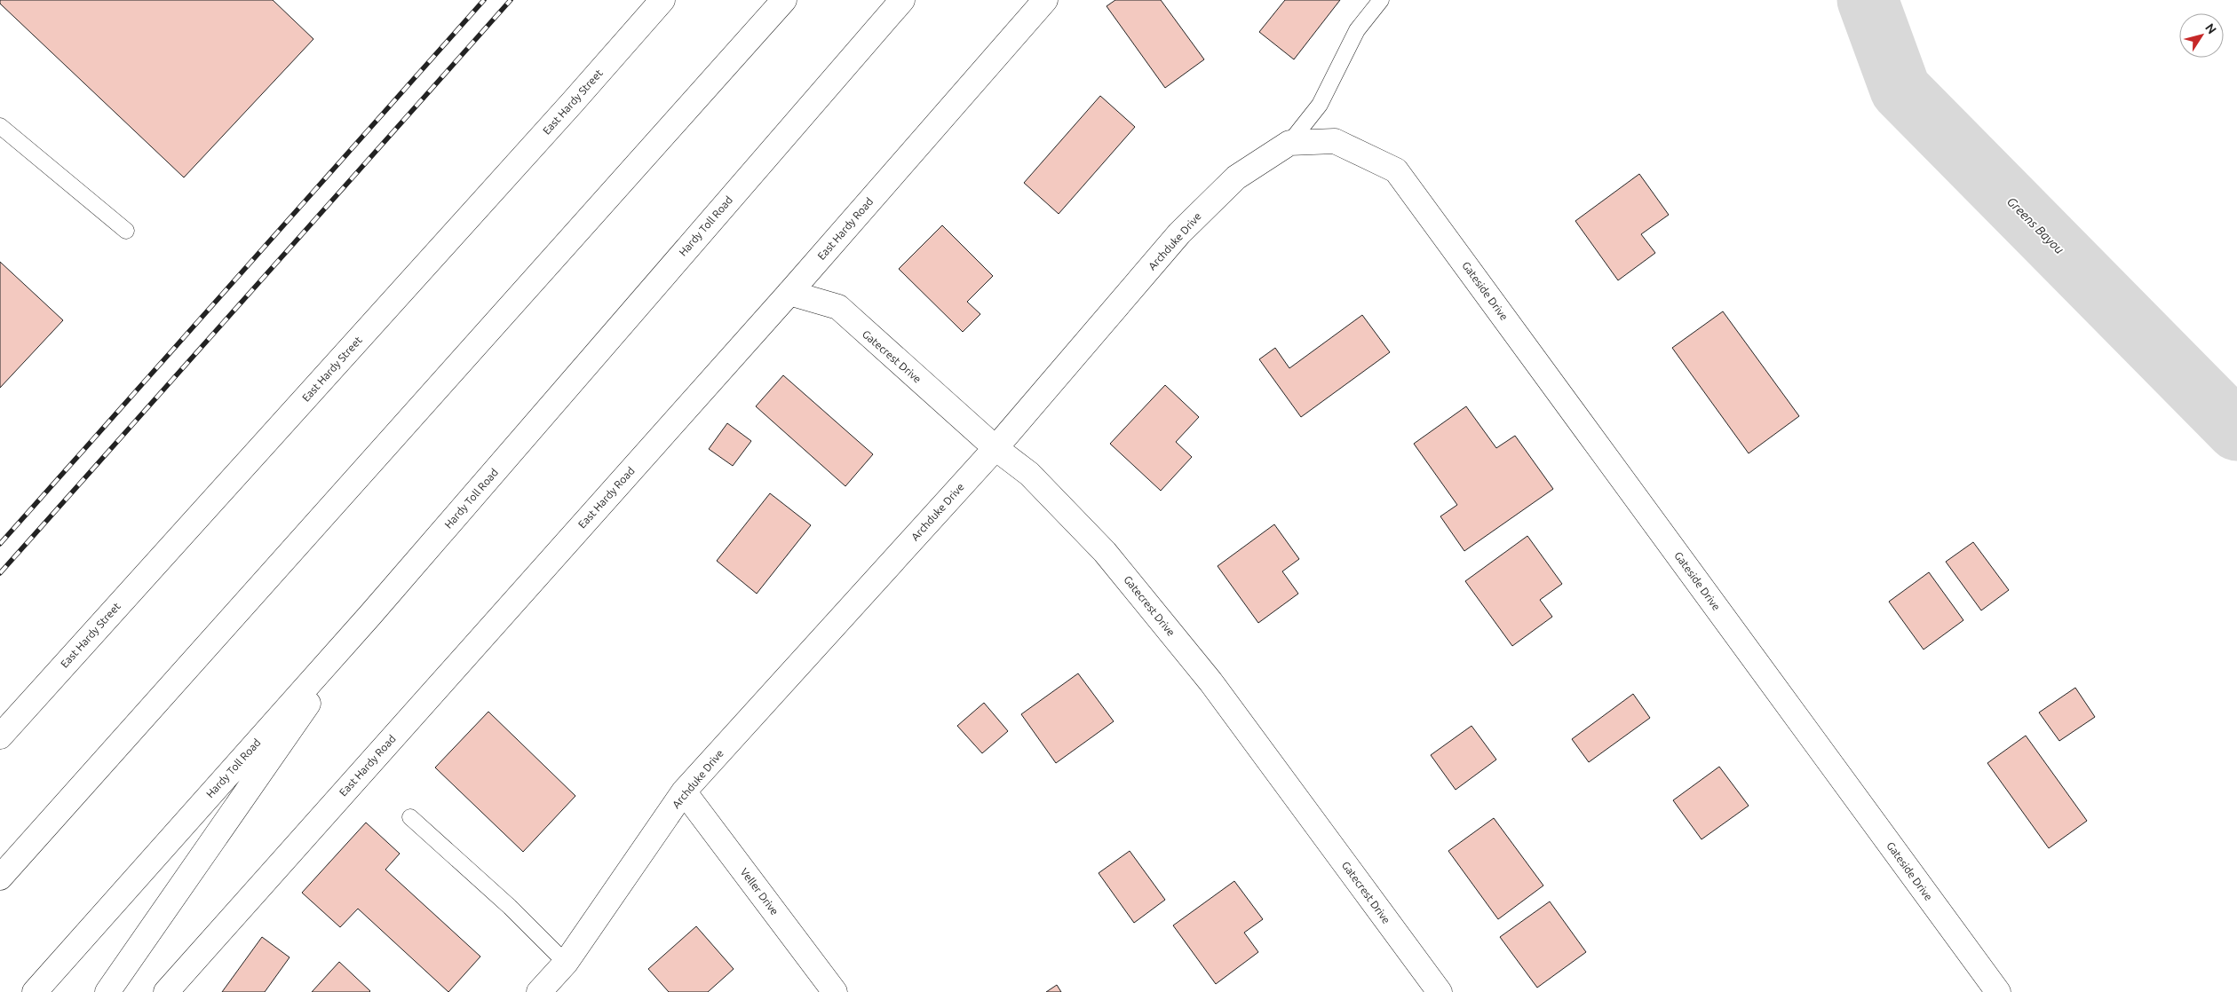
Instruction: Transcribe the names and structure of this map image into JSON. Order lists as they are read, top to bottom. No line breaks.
{"streets":{"main road":["East Hardy Street","Hardy Toll Road","East Hardy Road","Archduke Drive","Gateside Drive","Gatecrest Drive","Veller Drive"]},"crossings":[["East Hardy Road","Gatecrest Drive"],["Archduke Drive","Gateside Drive"],["Archduke Drive","Gatecrest Drive"],["Archduke Drive","Veller Drive"]],"water":["Greens Bayou"],"north":"top right"}
